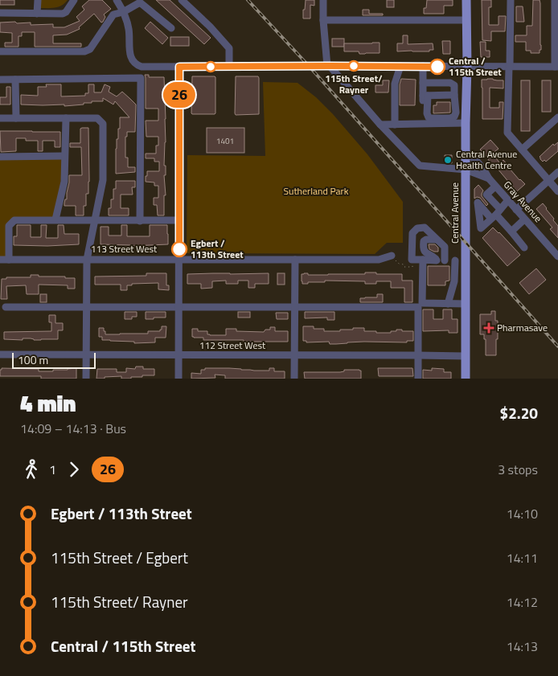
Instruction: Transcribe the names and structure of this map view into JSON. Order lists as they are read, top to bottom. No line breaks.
{"streets":{"main road":["Central Avenue"],"street":["Gray Avenue","113 Street West","112 Street West"]},"crossings":[["Gray Avenue","Central Avenue"],["Central Avenue","112 Street West"]],"parks":["Sutherland Park"],"places":{"other":["115th Street/ Rayner","Central / 115th Street","Central Avenue Health Centre","Egbert / 113th Street"],"health":["Pharmasave"]},"lines":["bus line 26"],"house_numbers":["1401"],"scale_bar":"100 m","page":{"on_map":"26","scale":"100 m","heading":["4 min","14:09 – 14:13 · Bus","$2.20"],"legs":["1","26","3 stops"],"list":[{"name":"Egbert / 113th Street","value":"14:10"},{"name":"115th Street / Egbert","value":"14:11"},{"name":"115th Street/ Rayner","value":"14:12"},{"name":"Central / 115th Street","value":"14:13"}]}}
